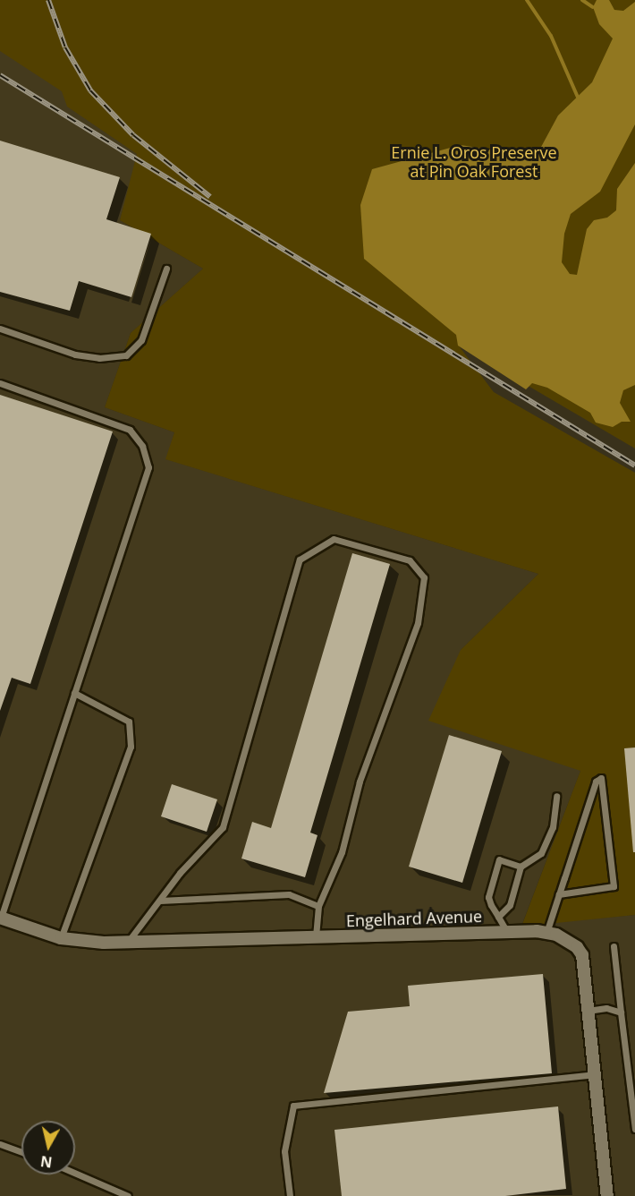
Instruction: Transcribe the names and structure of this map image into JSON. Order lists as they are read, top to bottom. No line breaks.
{"streets":{"street":["Engelhard Avenue"]},"parks":["Ernie L. Oros Preserve at Pin Oak Forest"],"north":"bottom"}
